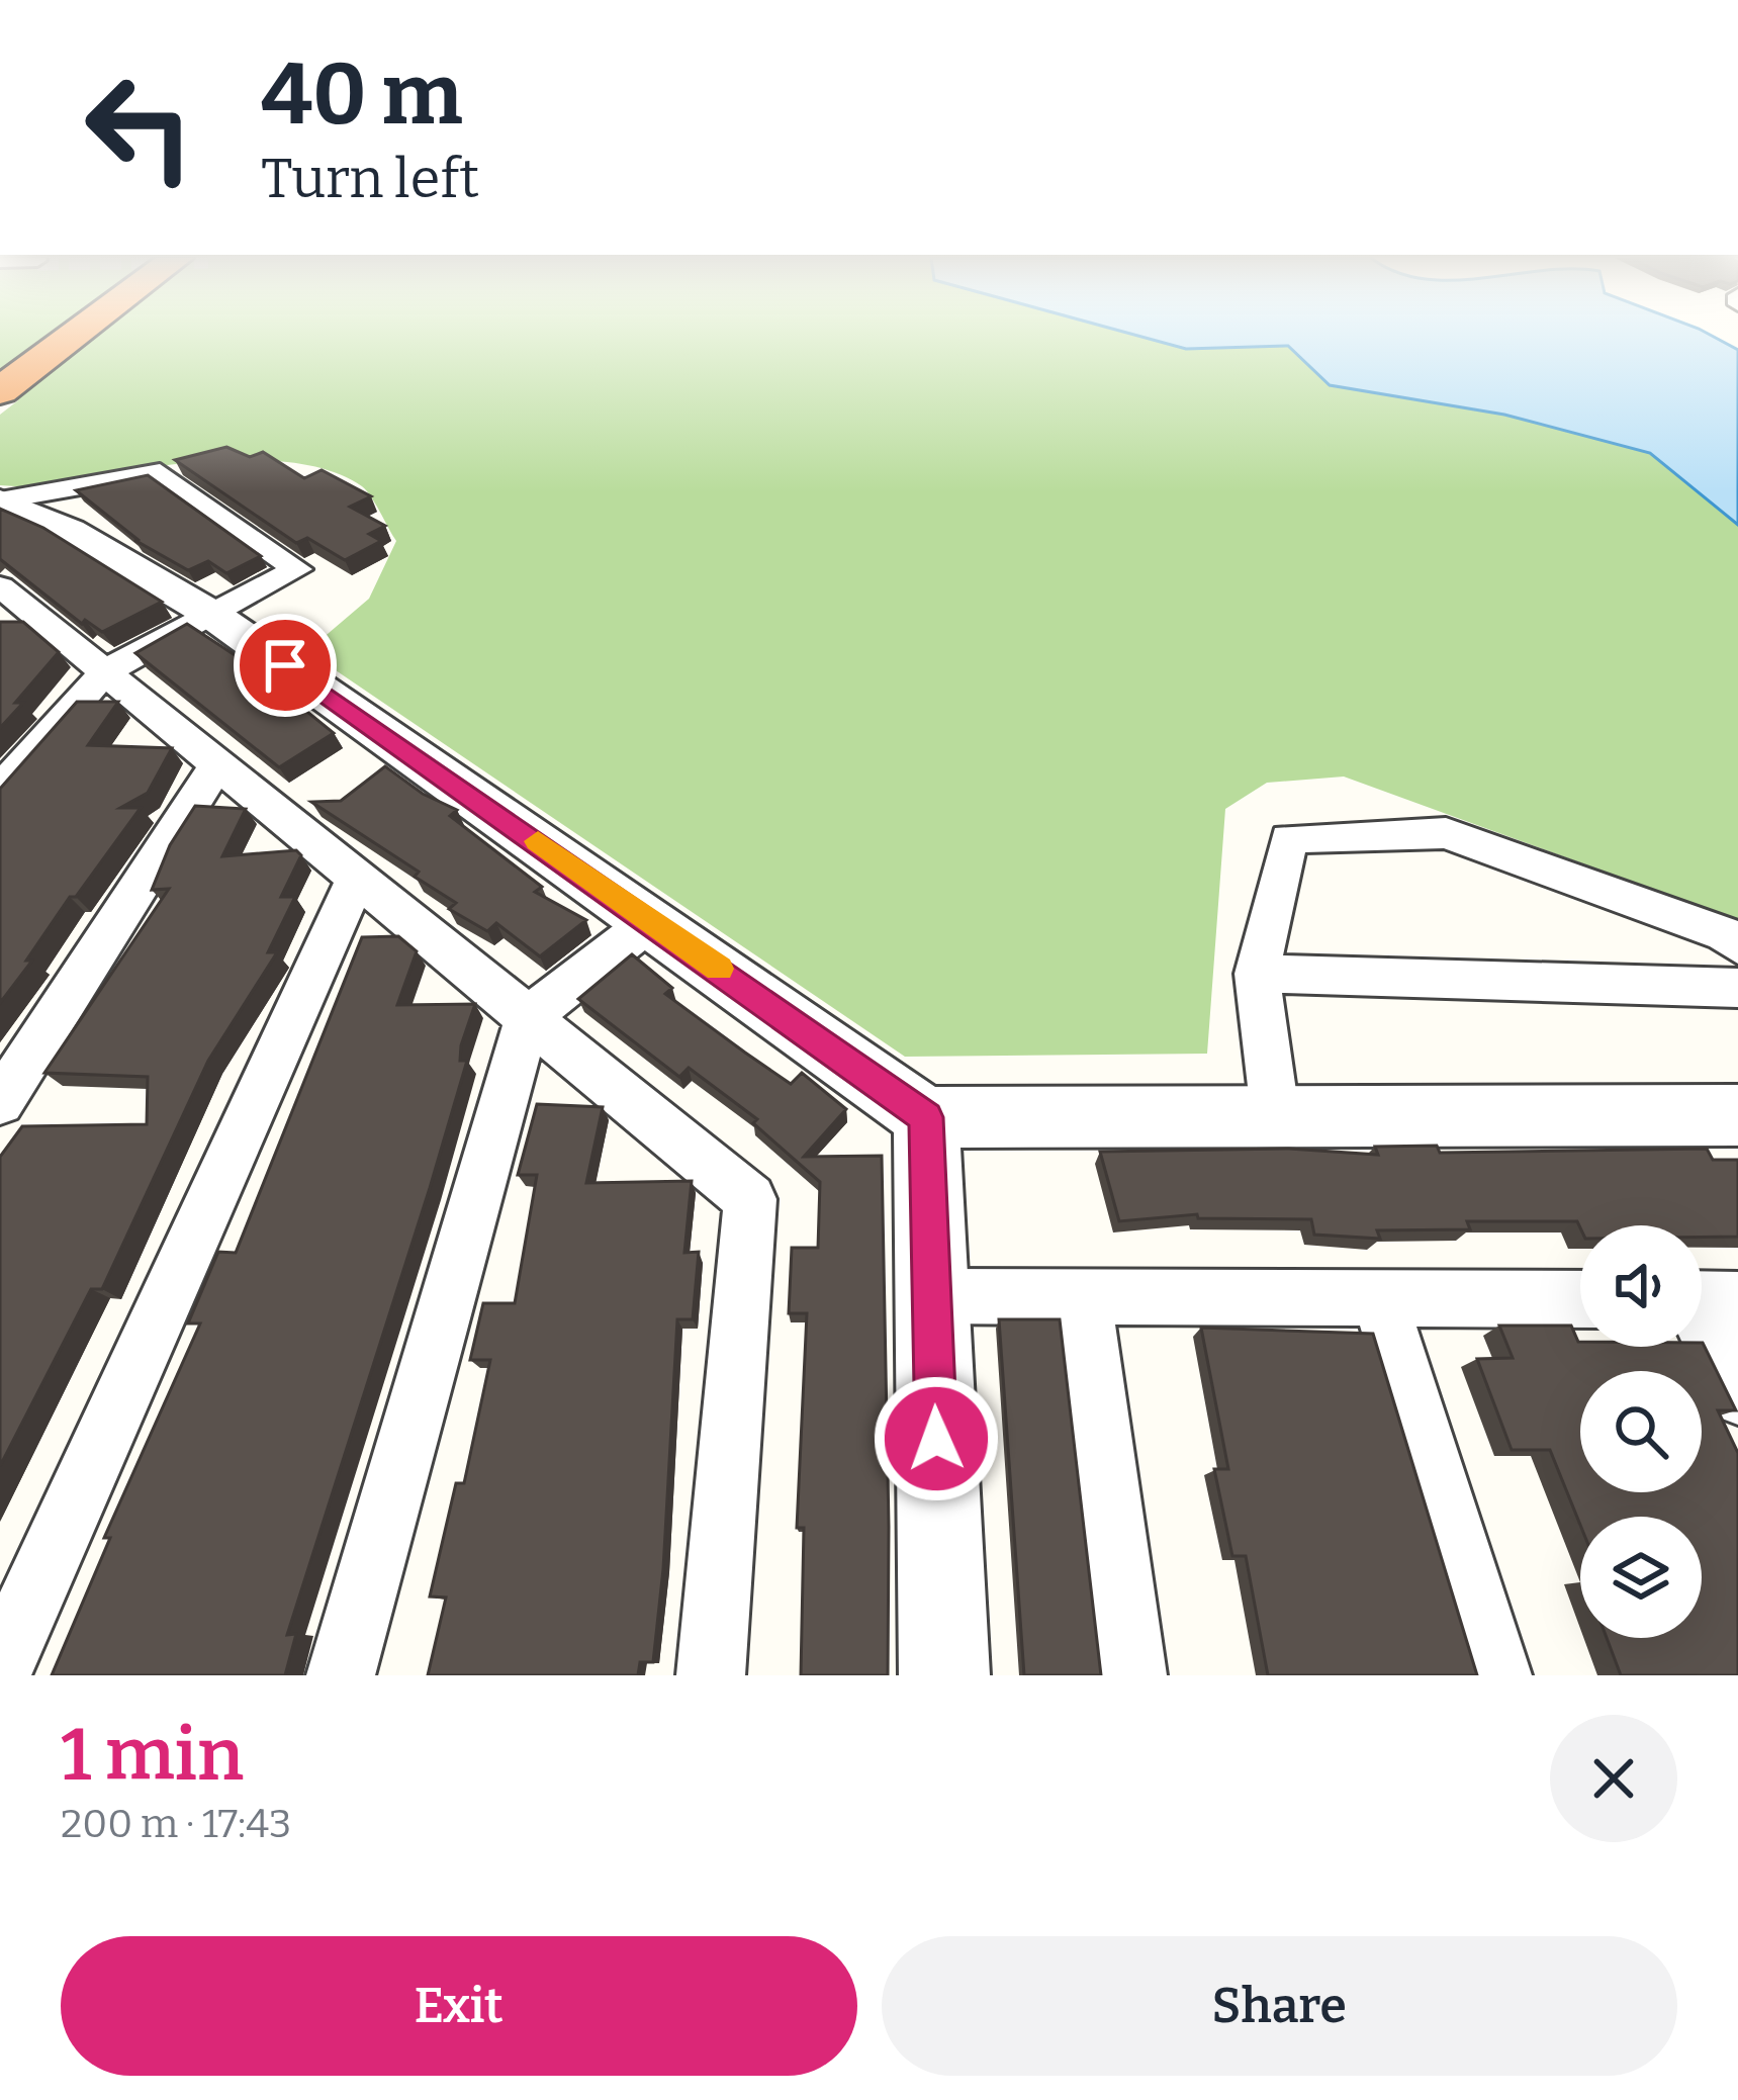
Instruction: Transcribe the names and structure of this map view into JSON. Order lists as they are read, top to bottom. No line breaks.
{"page":{"turn":["40 m","Turn left"],"heading":["1 min","200 m · 17:43"],"buttons":["Exit","Share"]}}
